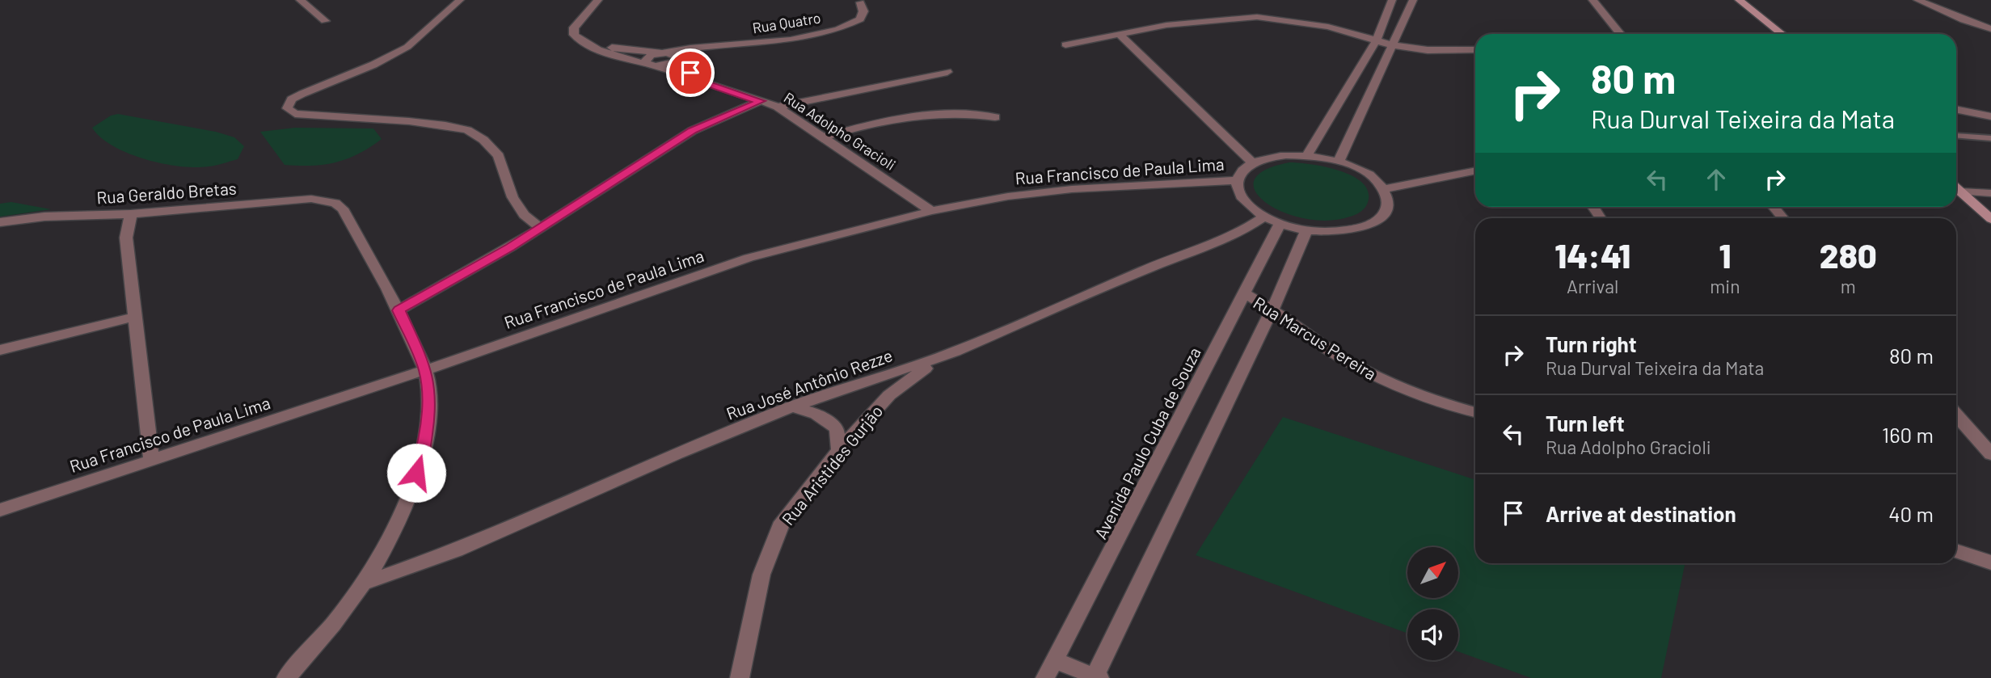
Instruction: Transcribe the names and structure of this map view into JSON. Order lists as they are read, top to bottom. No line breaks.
{"streets":{"street":["Rua Quatro","Rua Adolpho Gracioli","Rua Francisco de Paula Lima","Rua Geraldo Bretas","Rua Marcus Pereira","Rua José Antônio Rezze","Avenida Paulo Cuba de Souza","Rua Aristides Gurjão"]},"crossings":[["Rua Quatro","Rua Adolpho Gracioli"],["Rua Adolpho Gracioli","Rua Francisco de Paula Lima"],["Rua Marcus Pereira","Avenida Paulo Cuba de Souza"],["Rua José Antônio Rezze","Rua Aristides Gurjão"]],"north":"top right","page":{"turn":["80 m","Rua Durval Teixeira da Mata"],"eta":["14:41","Arrival","1","min","280","m"],"list":[{"name":"Turn right","note":"Rua Durval Teixeira da Mata","value":"80 m"},{"name":"Turn left","note":"Rua Adolpho Gracioli","value":"160 m"},{"name":"Arrive at destination","value":"40 m"}]}}
